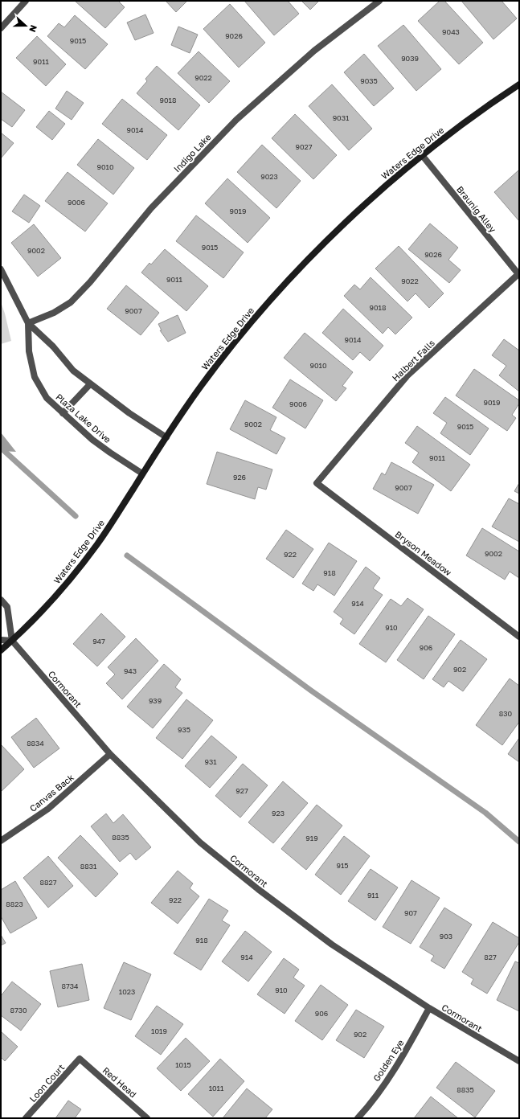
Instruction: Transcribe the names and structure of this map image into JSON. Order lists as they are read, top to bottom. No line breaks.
{"streets":{"street":["Indigo Lake","Waters Edge Drive","Braunig Alley","Halbert Falls","Plaza Lake Drive","Bryson Meadow","Cormorant","Canvas Back","Golden Eye","Red Head","Loon Court"]},"crossings":[["Indigo Lake","Plaza Lake Drive"],["Waters Edge Drive","Braunig Alley"],["Waters Edge Drive","Plaza Lake Drive"],["Waters Edge Drive","Cormorant"],["Braunig Alley","Halbert Falls"],["Halbert Falls","Bryson Meadow"],["Cormorant","Canvas Back"],["Cormorant","Golden Eye"],["Red Head","Loon Court"]],"house_numbers":["9043","9026","9015","9039","9011","9022","9035","9018","9031","9014","9027","9010","9023","9006","9019","9015","9002","9026","9011","9022","9018","9007","9014","9010","9019","9006","9002","9015","9011","926","9007","9002","922","918","914","910","947","906","902","943","939","830","935","8834","931","927","923","8835","919","915","8831","8827","911","922","8823","907","903","918","914","827","8734","910","1023","8730","906","1019","902","1015","1011","8835"],"north":"right"}
